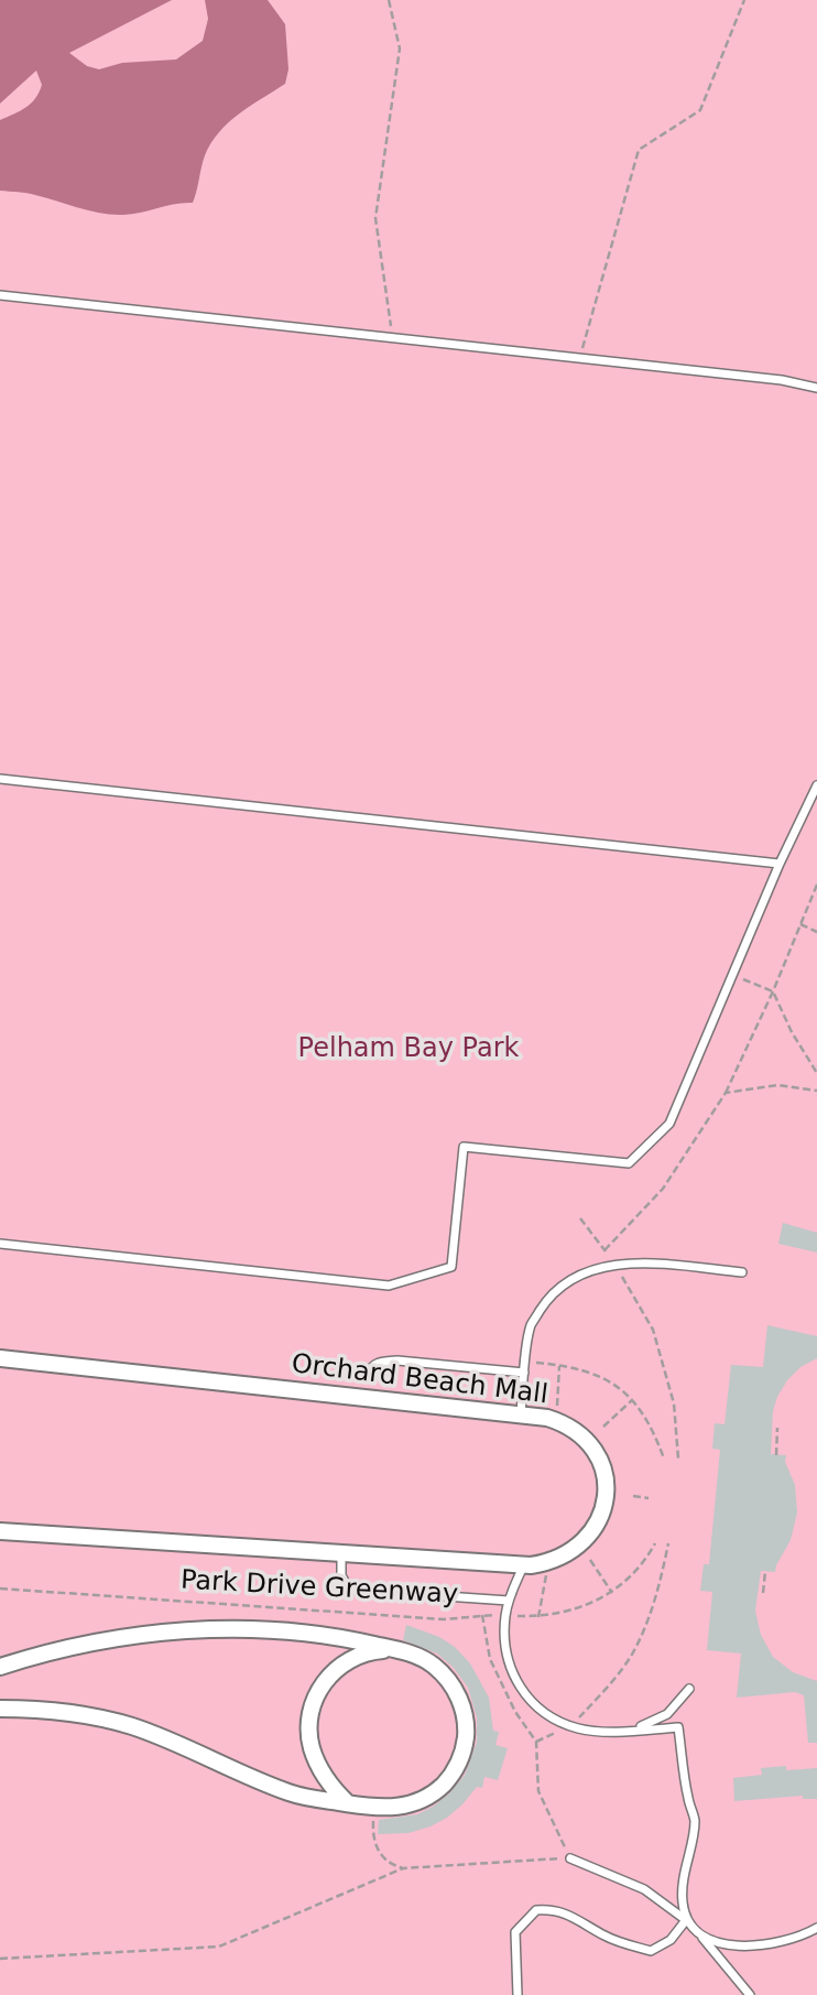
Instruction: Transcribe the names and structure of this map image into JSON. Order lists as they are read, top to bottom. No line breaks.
{"streets":{"street":["Orchard Beach Mall"],"path":["Park Drive Greenway"]},"parks":["Pelham Bay Park"]}
